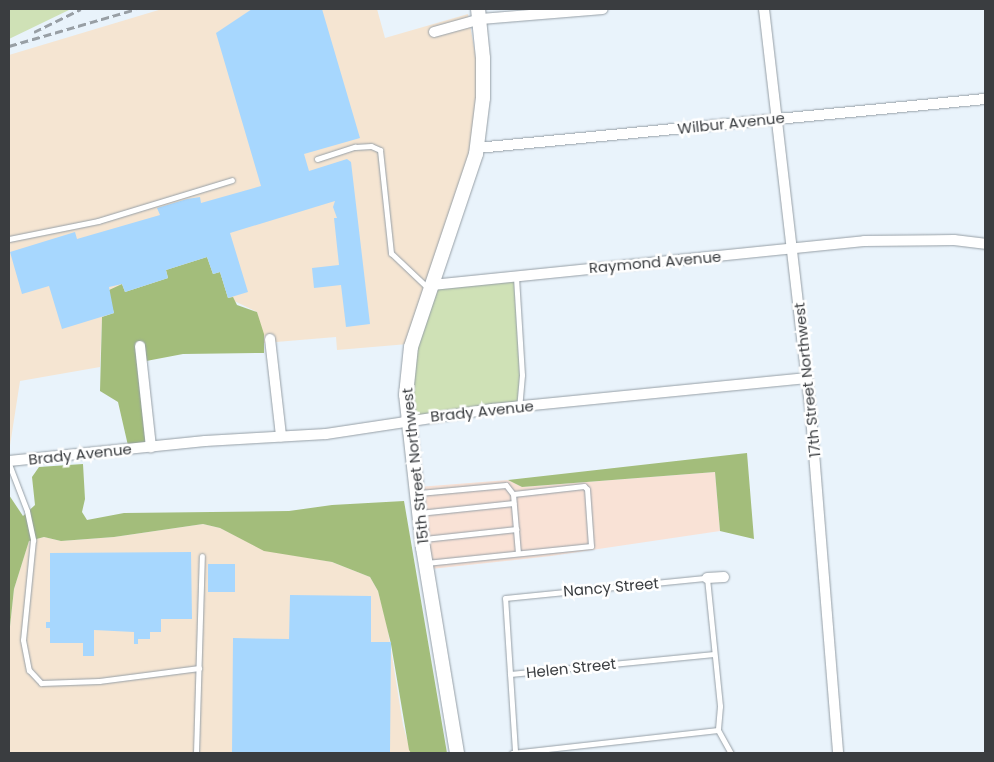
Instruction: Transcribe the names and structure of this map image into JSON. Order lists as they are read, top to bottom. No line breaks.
{"streets":{"street":["Wilbur Avenue","Raymond Avenue","17th Street Northwest","Brady Avenue","15th Street Northwest"],"lane":["Nancy Street","Helen Street"]},"crossings":[["Wilbur Avenue","17th Street Northwest"],["Wilbur Avenue","15th Street Northwest"],["Raymond Avenue","17th Street Northwest"],["Raymond Avenue","15th Street Northwest"],["17th Street Northwest","Brady Avenue"],["Brady Avenue","15th Street Northwest"],["Nancy Street","Helen Street"]]}
